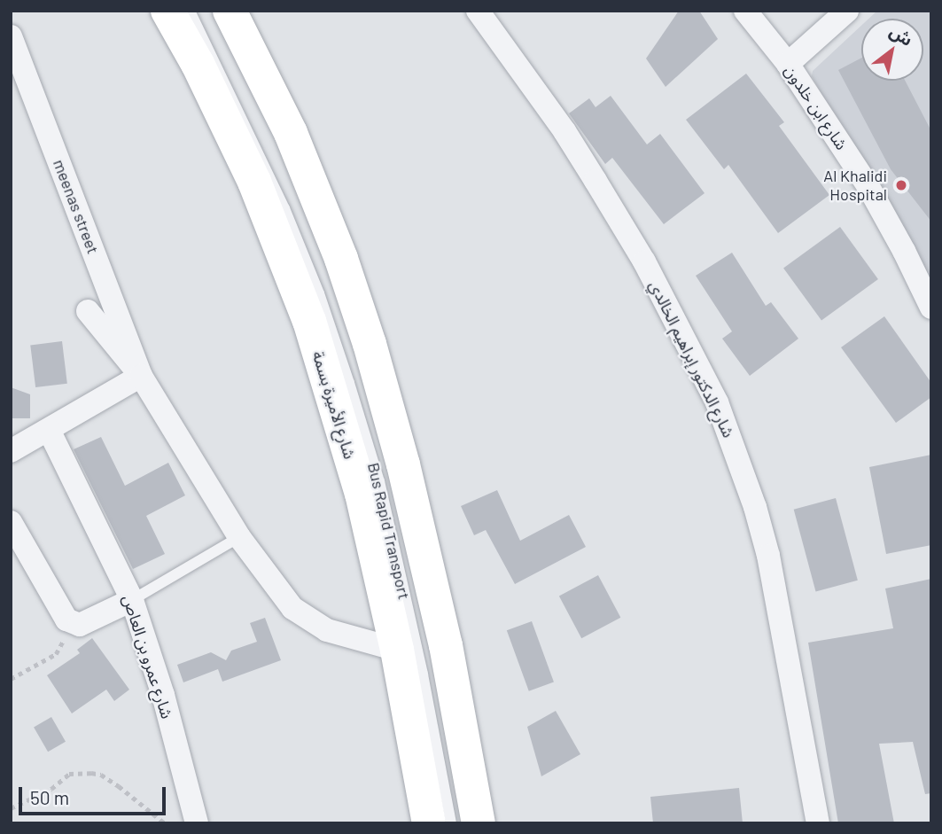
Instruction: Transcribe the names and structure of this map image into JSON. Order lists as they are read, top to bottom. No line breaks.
{"streets":{"main road":["شارع الأميرة بسمة"],"street":["شارع ابن خلدون","meenas street","شارع الدكتور إبراهيم الخالدي","شارع عمرو بن العاص"],"lane":["Bus Rapid Transport"]},"places":["Al Khalidi Hospital"],"scale_bar":"50 m","north":"top right"}
